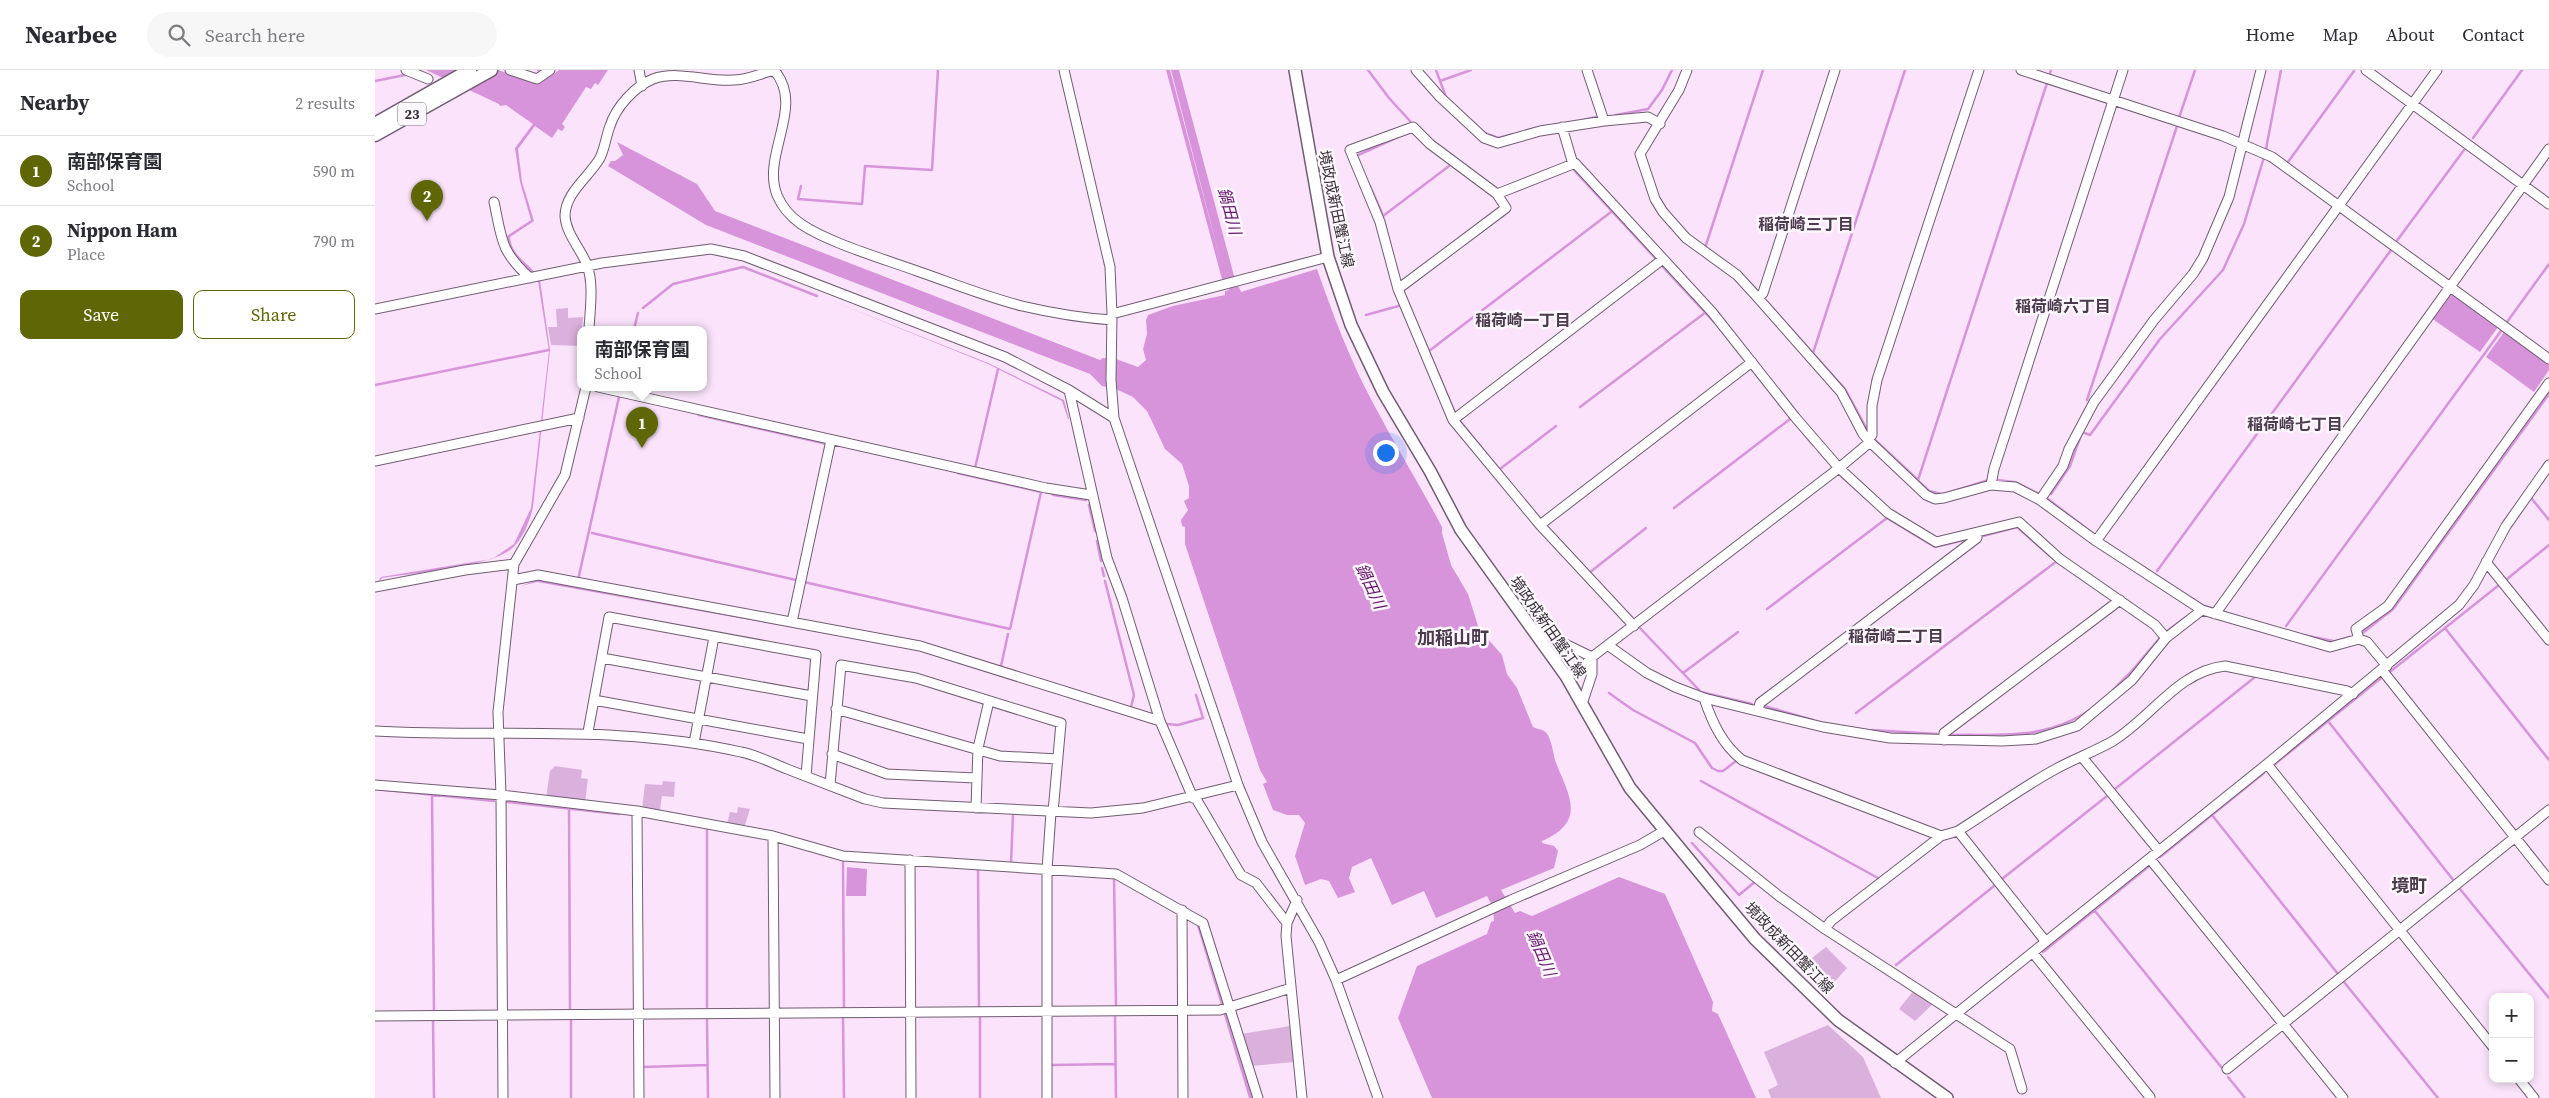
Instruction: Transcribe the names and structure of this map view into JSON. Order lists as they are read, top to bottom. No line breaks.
{"streets":{"highway":["23"],"main road":["境政成新田蟹江線"]},"districts":["稲荷崎三丁目","稲荷崎六丁目","稲荷崎一丁目","稲荷崎七丁目","稲荷崎二丁目","加稲山町","境町"],"water":["鍋田川"],"page":{"header":"Nearbee","search":"Search here","nav":["Home","Map","About","Contact"],"heading":["Nearby","2 results"],"list":[{"mark":"1","name":"南部保育園","note":"School","value":"590 m"},{"mark":"2","name":"Nippon Ham","note":"Place","value":"790 m"}],"pins":["2","1"],"buttons":["Save","Share"],"popup":["南部保育園","School"],"map_buttons":["+","−"]}}
